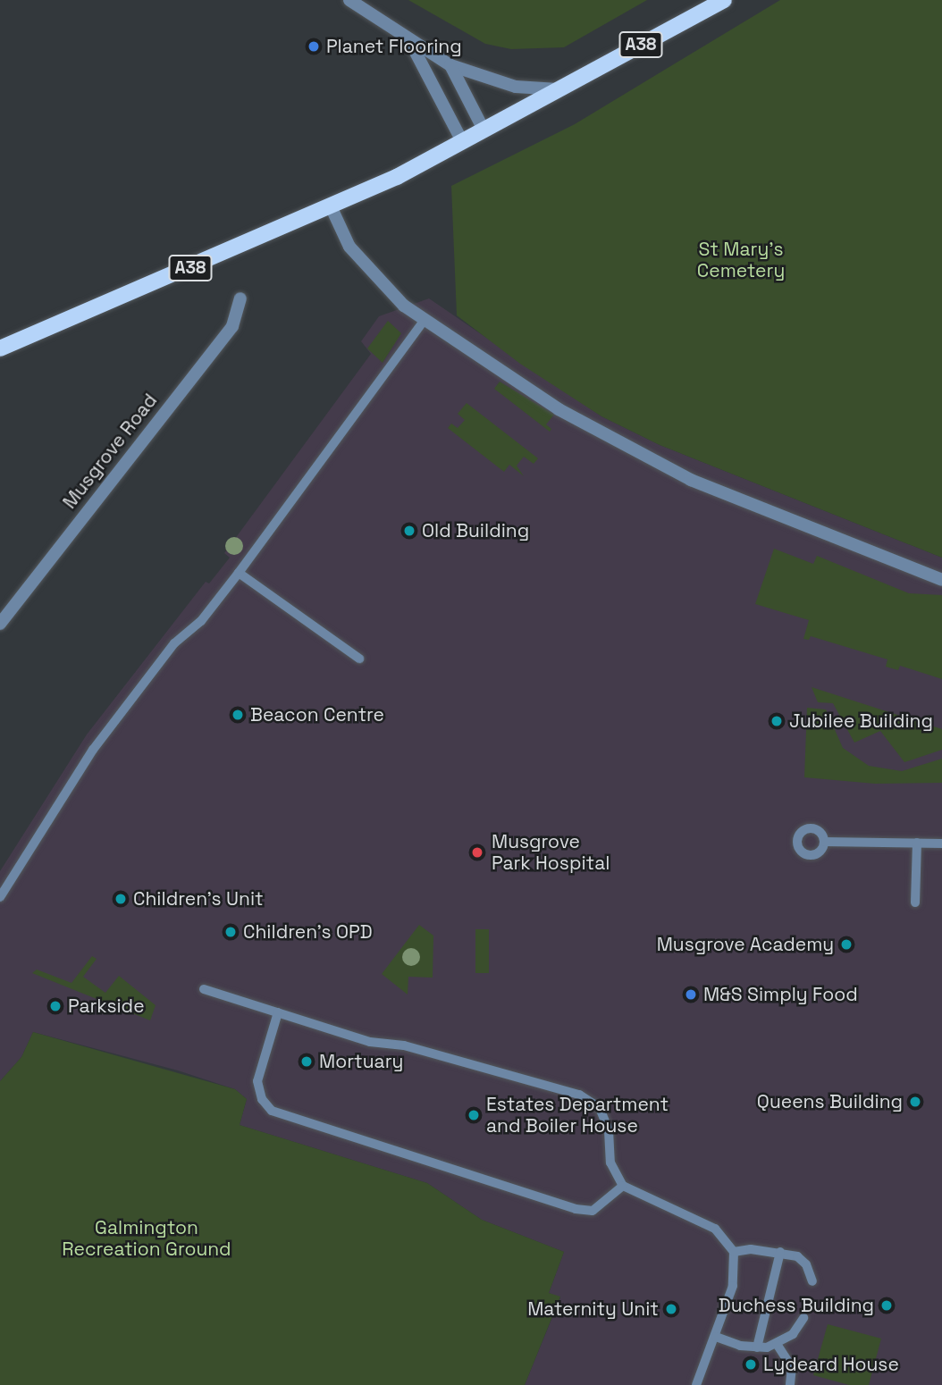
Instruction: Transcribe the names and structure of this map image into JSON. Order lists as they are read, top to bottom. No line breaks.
{"streets":{"main road":["A38"],"street":["Musgrove Road"]},"parks":["St Mary's Cemetery","Galmington Recreation Ground"],"places":["Planet Flooring","Old Building","Beacon Centre","Jubilee Building","Musgrove Park Hospital","Children's Unit","Children's OPD","Musgrove Academy","M&S Simply Food","Parkside","Mortuary","Queens Building","Estates Department and Boiler House","Duchess Building","Maternity Unit","Lydeard House"]}
